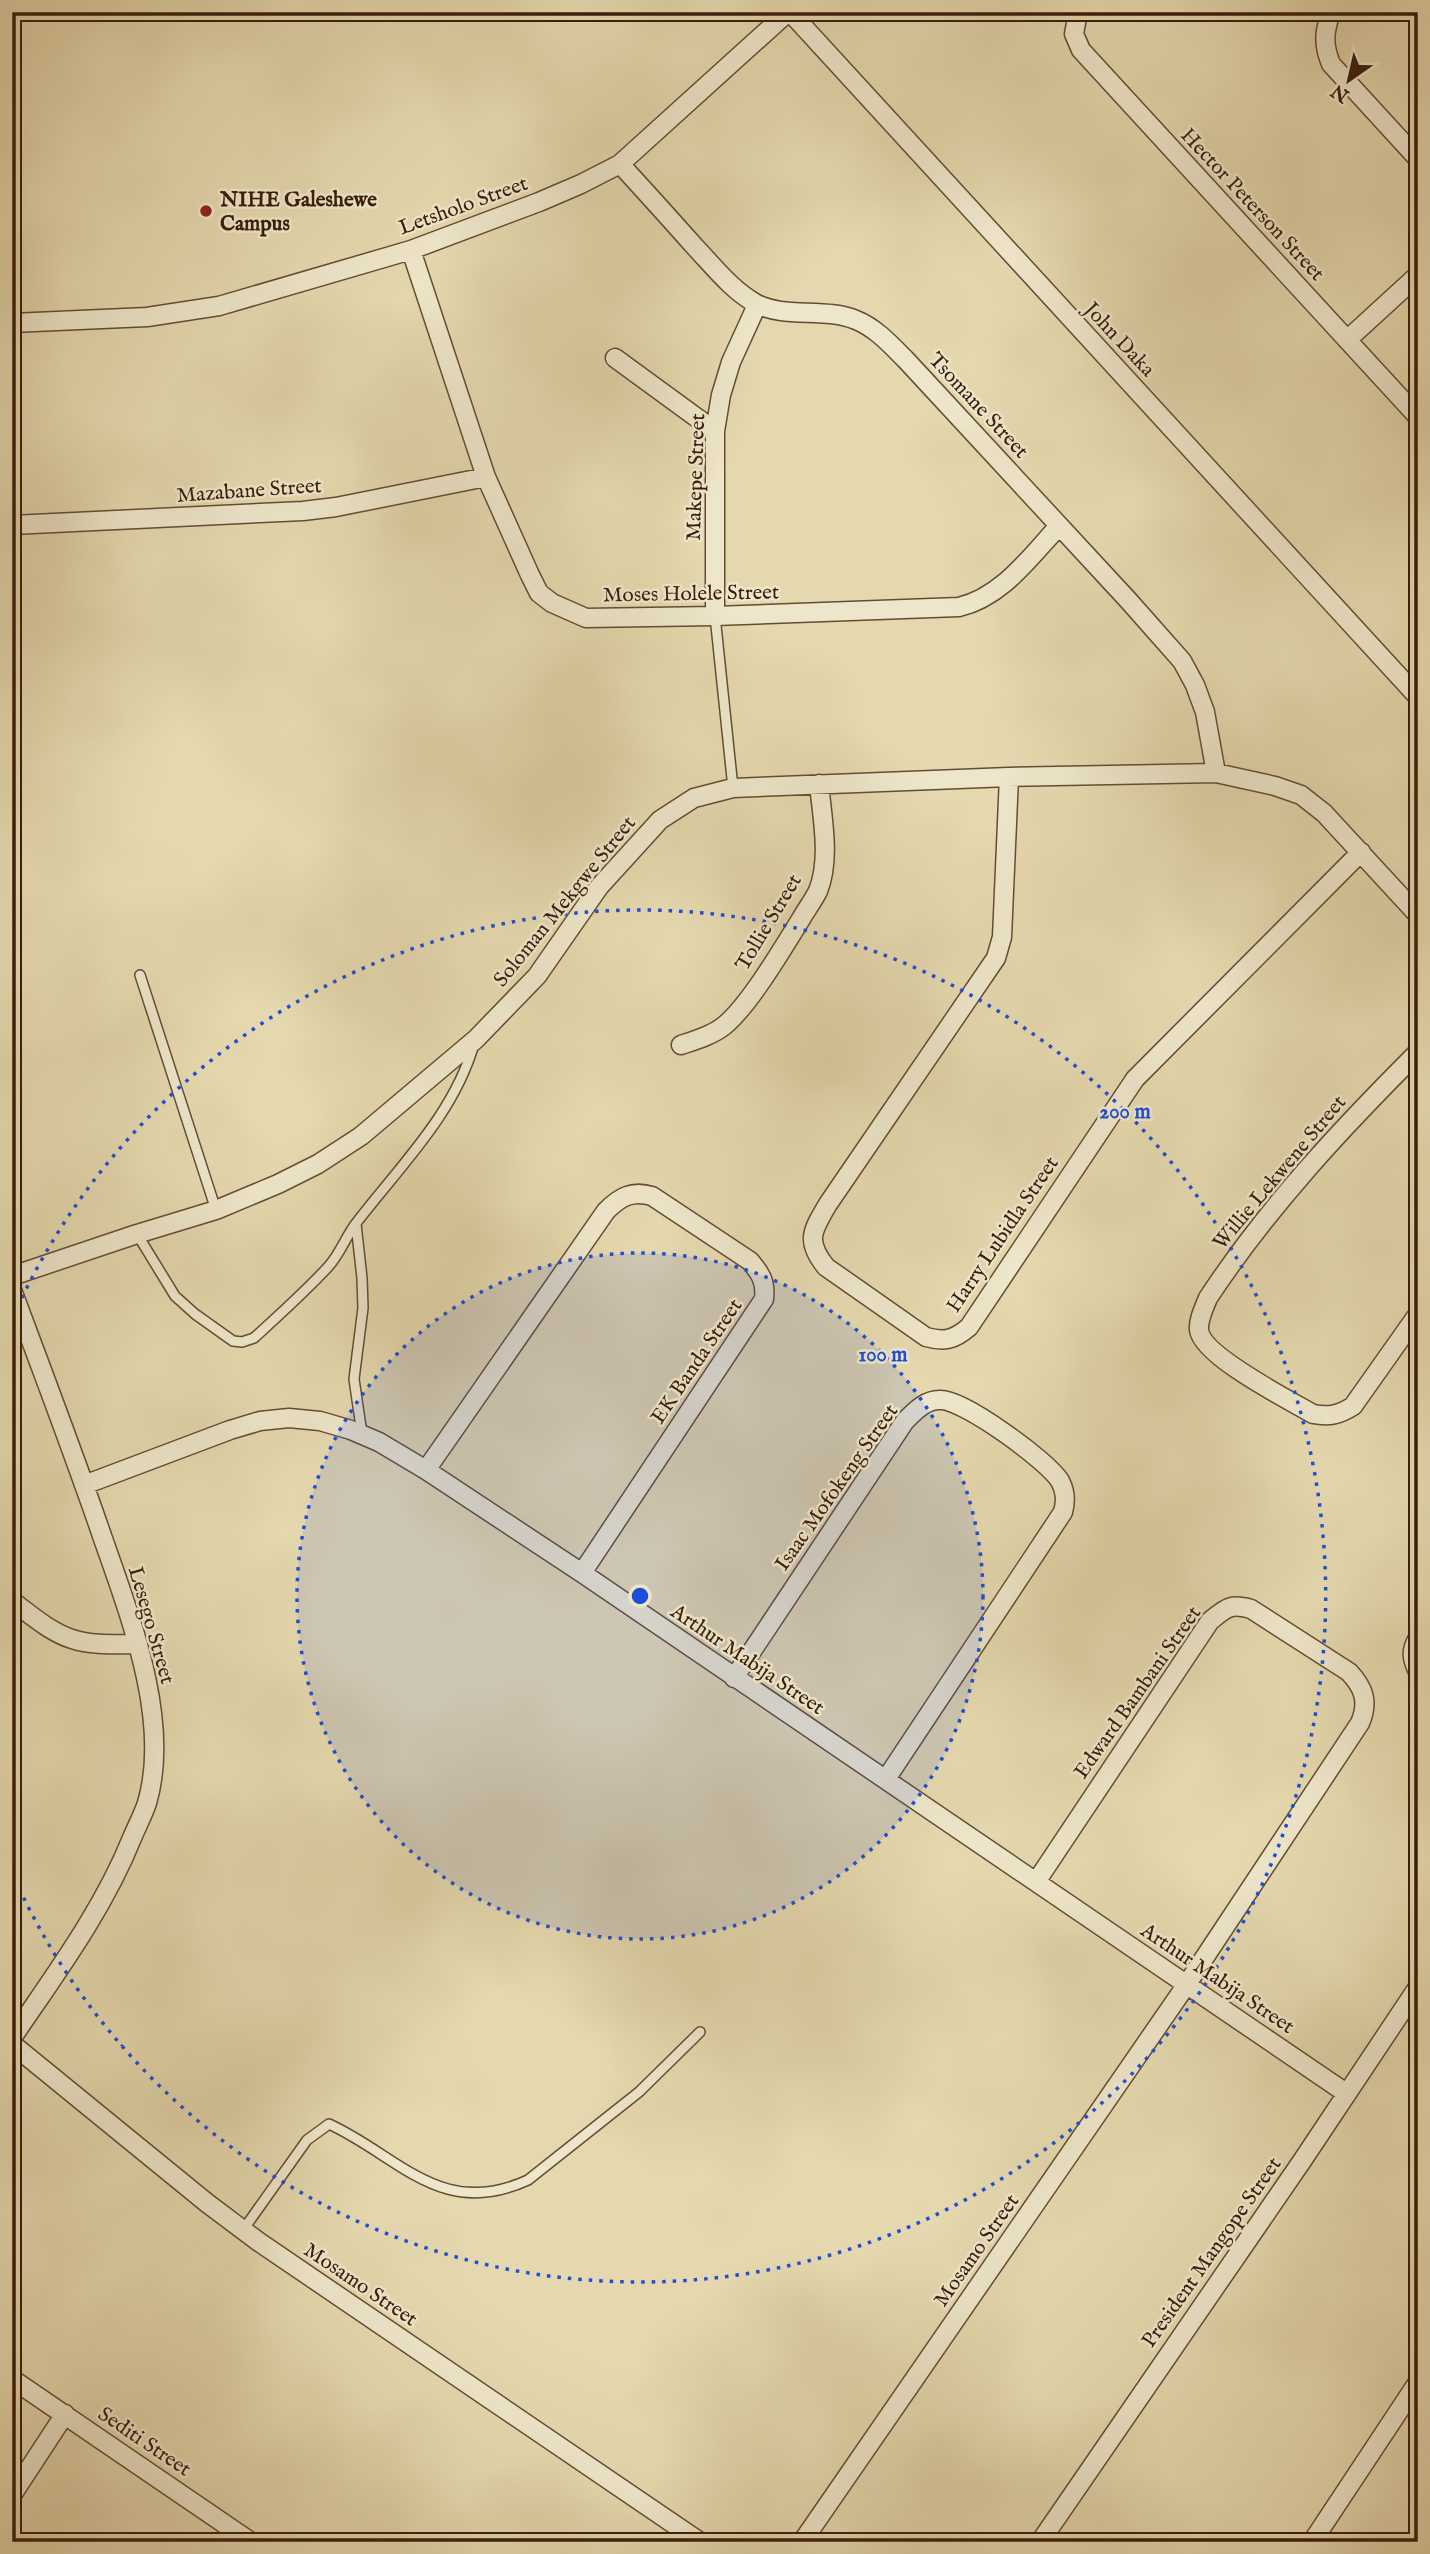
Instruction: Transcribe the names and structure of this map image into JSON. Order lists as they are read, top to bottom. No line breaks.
{"streets":{"street":["Hector Peterson Street","Letsholo Street","John Daka","Tsomane Street","Makepe Street","Mazabane Street","Moses Holele Street","Soloman Mekgwe Street","Tollie Street","Willie Lekwene Street","Harry Lubidla Street","EK Banda Street","Isaac Mofokeng Street","Lesego Street","Arthur Mabija Street","Edward Bambani Street","Mosamo Street","President Mangope Street","Sediti Street"]},"crossings":[["Letsholo Street","John Daka"],["Letsholo Street","Tsomane Street"],["Letsholo Street","Moses Holele Street"],["Tsomane Street","Makepe Street"],["Tsomane Street","Moses Holele Street"],["Tsomane Street","Soloman Mekgwe Street"],["Makepe Street","Moses Holele Street"],["Mazabane Street","Moses Holele Street"],["Soloman Mekgwe Street","Tollie Street"],["Soloman Mekgwe Street","Harry Lubidla Street"],["EK Banda Street","Arthur Mabija Street"],["Isaac Mofokeng Street","Arthur Mabija Street"],["Lesego Street","Arthur Mabija Street"],["Arthur Mabija Street","Edward Bambani Street"],["Arthur Mabija Street","Mosamo Street"],["Arthur Mabija Street","President Mangope Street"],["Edward Bambani Street","Mosamo Street"]],"places":["NIHE Galeshewe Campus"],"north":"bottom left","rings":["200 m","100 m"]}
